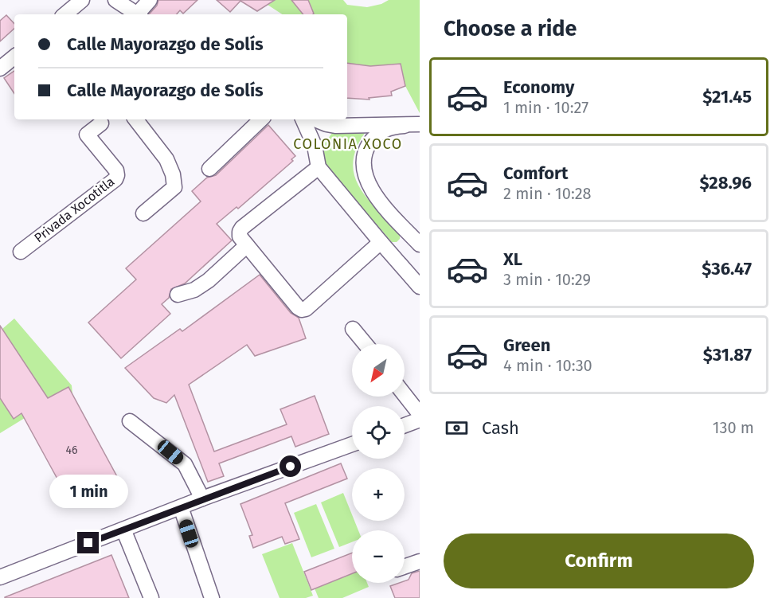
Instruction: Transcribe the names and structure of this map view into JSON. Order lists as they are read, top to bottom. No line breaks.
{"streets":{"street":["Privada Xocotitla"]},"districts":["COLONIA XOCO"],"house_numbers":["46"],"north":"bottom left","page":{"heading":"Choose a ride","banner":["Calle Mayorazgo de Solís","Calle Mayorazgo de Solís"],"list":[{"name":"Economy","note":"1 min · 10:27","value":"$21.45"},{"name":"Comfort","note":"2 min · 10:28","value":"$28.96"},{"name":"XL","note":"3 min · 10:29","value":"$36.47"},{"name":"Green","note":"4 min · 10:30","value":"$31.87"}],"map_buttons":["+","−"],"pay":["Cash","130 m"],"bubble":"1 min","buttons":"Confirm"}}
